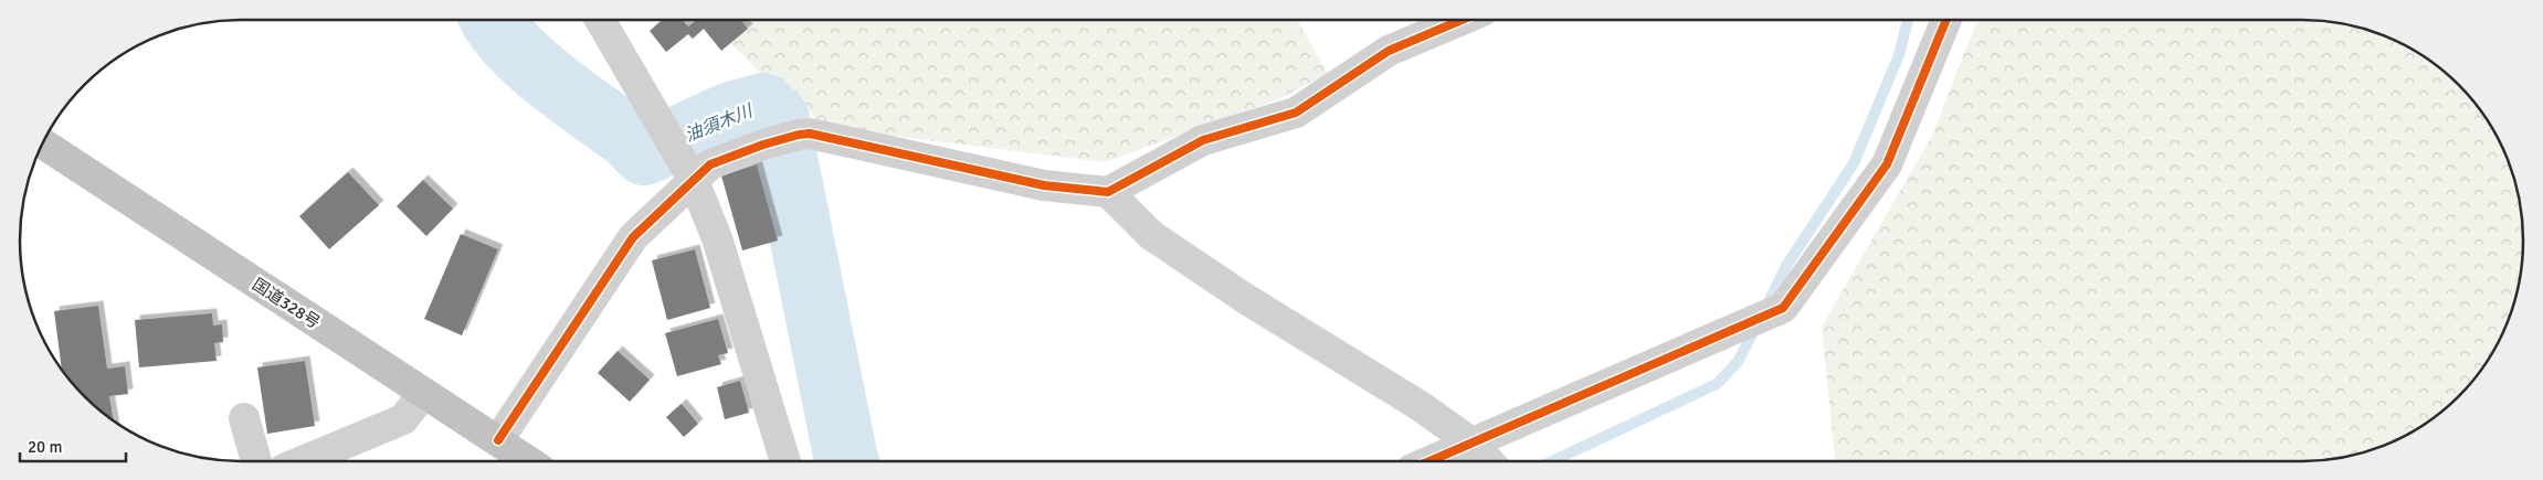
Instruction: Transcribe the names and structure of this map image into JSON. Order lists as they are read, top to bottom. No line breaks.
{"streets":{"highway":["国道328号"]},"water":["油須木川"],"scale_bar":"20 m"}
